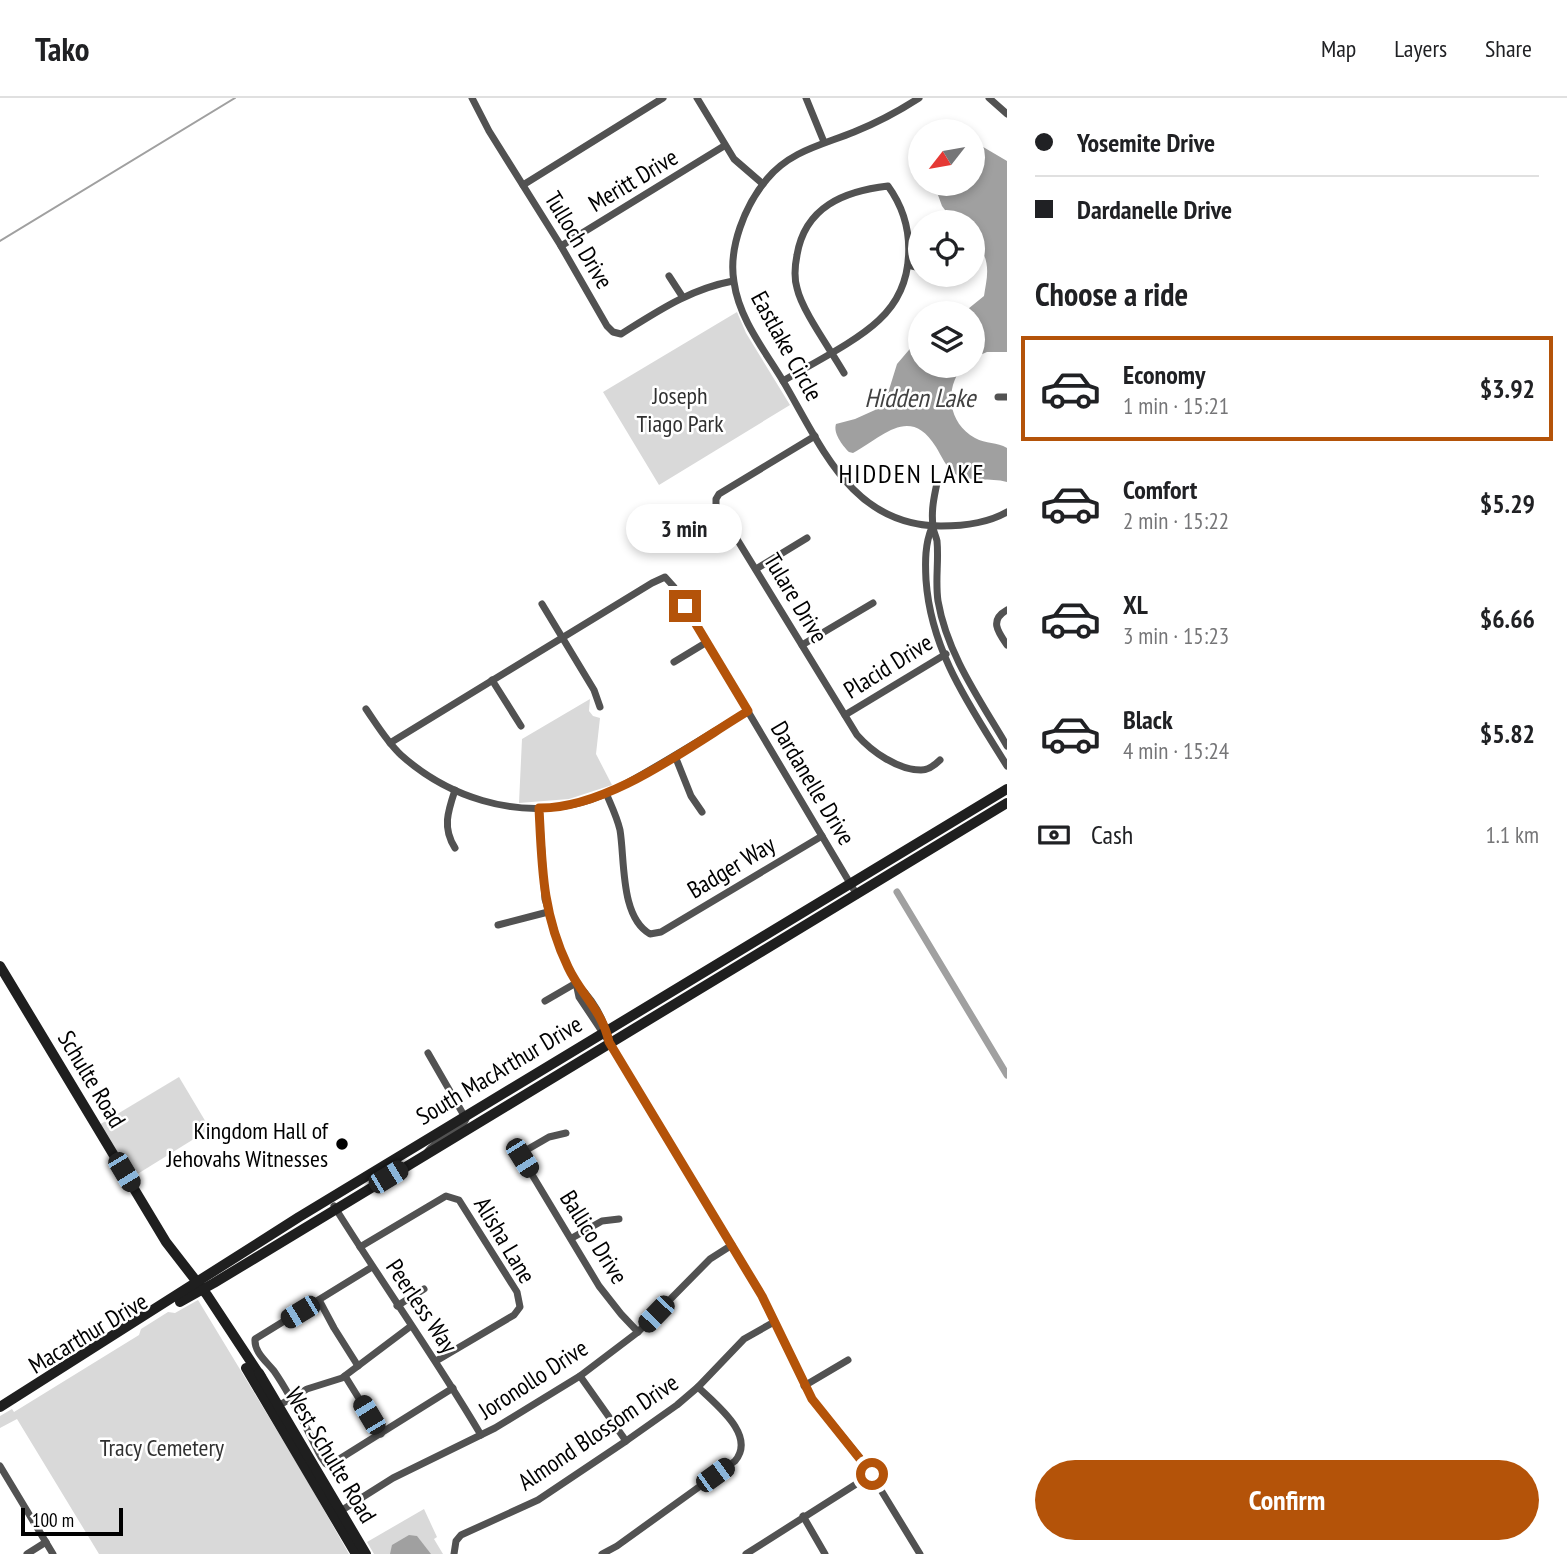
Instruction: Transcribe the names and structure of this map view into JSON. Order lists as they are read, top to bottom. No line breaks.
{"streets":{"main road":["South MacArthur Drive","Schulte Road","Macarthur Drive","West Schulte Road"],"street":["Meritt Drive","Tulloch Drive","Eastlake Circle","Tulare Drive","Placid Drive","Dardanelle Drive","Badger Way","Ballico Drive","Alisha Lane","Peerless Way","Joronollo Drive","Almond Blossom Drive"]},"crossings":[["Meritt Drive","Tulloch Drive"],["Eastlake Circle","Tulare Drive"],["Tulare Drive","Placid Drive"],["Dardanelle Drive","Badger Way"],["Dardanelle Drive","South MacArthur Drive"],["South MacArthur Drive","Schulte Road"],["South MacArthur Drive","Peerless Way"],["South MacArthur Drive","Macarthur Drive"],["Schulte Road","Macarthur Drive"],["Schulte Road","West Schulte Road"],["Ballico Drive","Joronollo Drive"],["Alisha Lane","Peerless Way"],["Peerless Way","Joronollo Drive"],["Joronollo Drive","West Schulte Road"]],"districts":["HIDDEN LAKE"],"water":["Hidden Lake"],"parks":["Joseph Tiago Park","Tracy Cemetery"],"places":["Kingdom Hall of Jehovahs Witnesses"],"scale_bar":"100 m","north":"bottom left","page":{"header":"Tako","nav":["Map","Layers","Share"],"banner":["Yosemite Drive","Dardanelle Drive"],"heading":"Choose a ride","list":[{"name":"Economy","note":"1 min · 15:21","value":"$3.92"},{"name":"Comfort","note":"2 min · 15:22","value":"$5.29"},{"name":"XL","note":"3 min · 15:23","value":"$6.66"},{"name":"Black","note":"4 min · 15:24","value":"$5.82"}],"bubble":"3 min","pay":["Cash","1.1 km"],"buttons":"Confirm","scale":"100 m"}}
